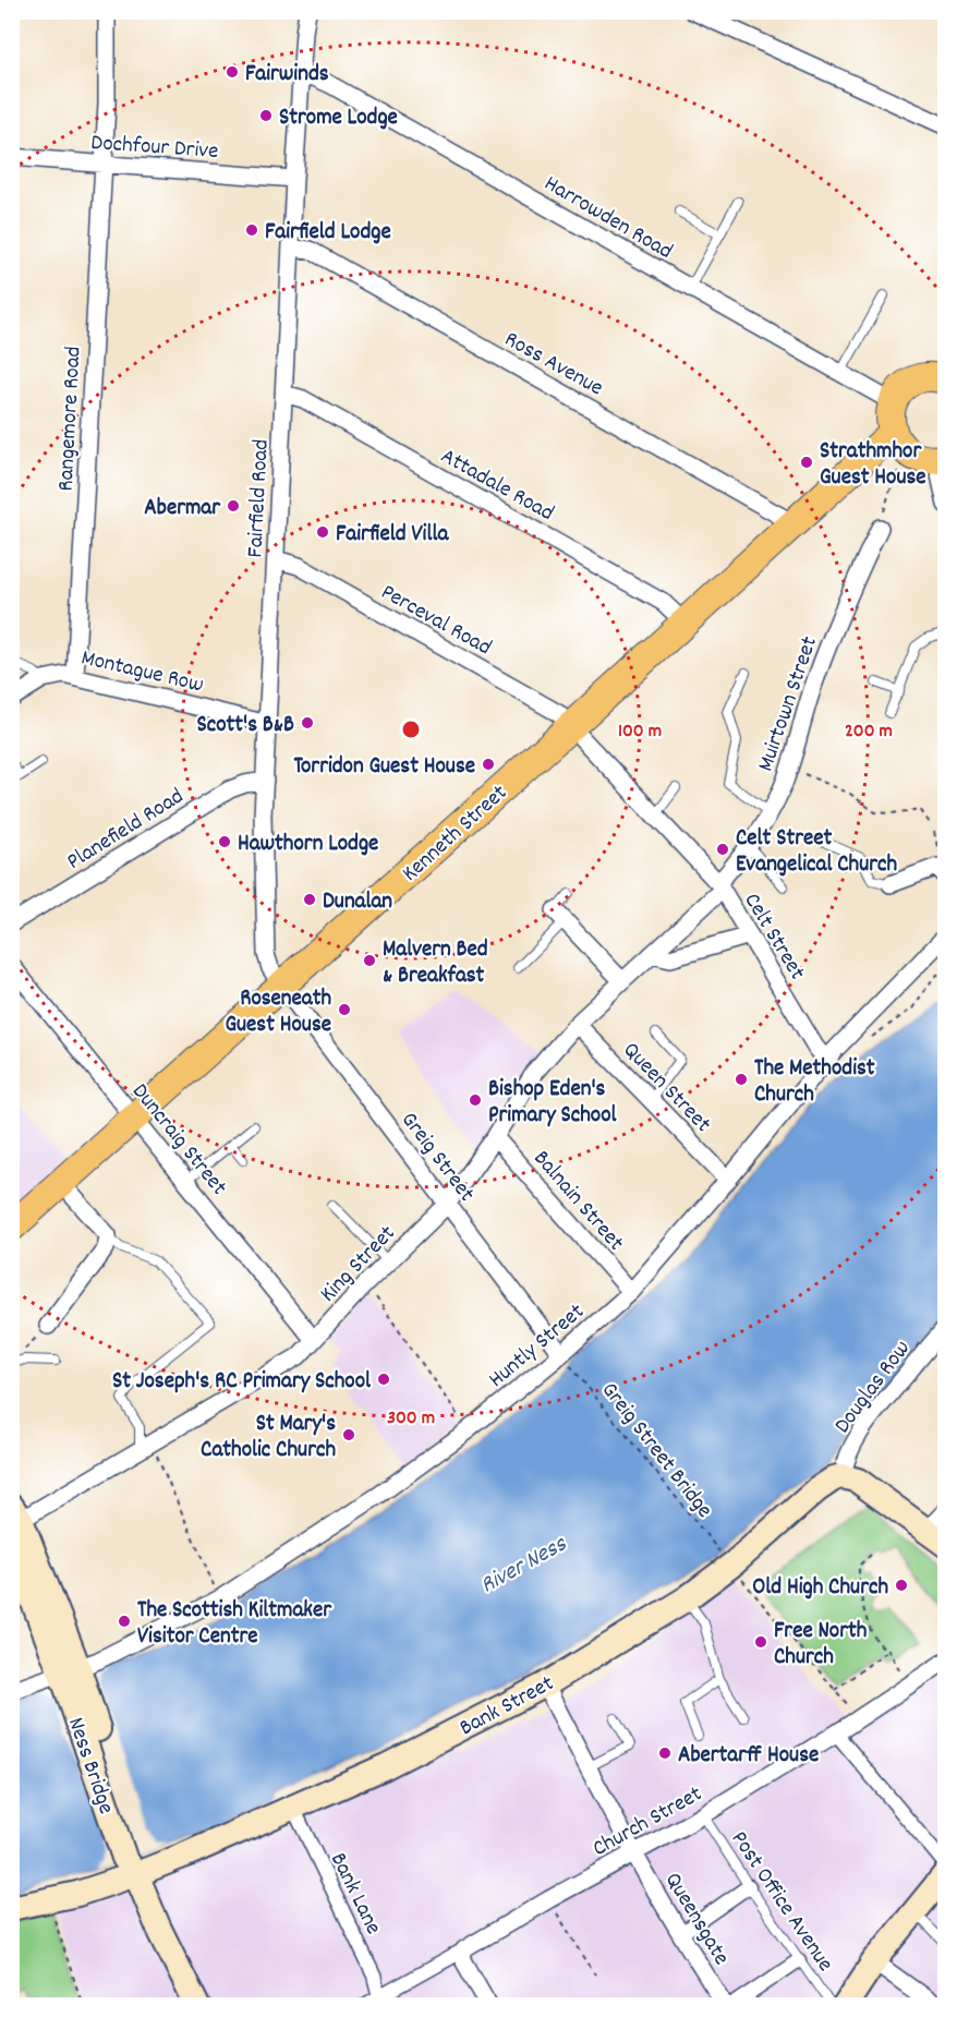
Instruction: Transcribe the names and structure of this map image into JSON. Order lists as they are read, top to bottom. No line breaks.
{"streets":{"highway":["Kenneth Street"],"main road":["Bank Street","Ness Bridge"],"street":["Dochfour Drive","Harrowden Road","Ross Avenue","Rangemore Road","Attadale Road","Fairfield Road","Perceval Road","Montague Row","Muirtown Street","Planefield Road","Celt Street","Queen Street","Duncraig Street","Greig Street","Balnain Street","King Street","Huntly Street","Douglas Row","Church Street","Bank Lane","Queensgate"],"lane":["Post Office Avenue"],"path":["Greig Street Bridge"]},"crossings":[["Dochfour Drive","Rangemore Road"],["Dochfour Drive","Fairfield Road"],["Harrowden Road","Fairfield Road"],["Ross Avenue","Fairfield Road"],["Ross Avenue","Kenneth Street"],["Rangemore Road","Montague Row"],["Attadale Road","Fairfield Road"],["Attadale Road","Kenneth Street"],["Fairfield Road","Perceval Road"],["Fairfield Road","Montague Row"],["Fairfield Road","Planefield Road"],["Fairfield Road","Kenneth Street"],["Fairfield Road","Greig Street"],["Perceval Road","Kenneth Street"],["Perceval Road","Celt Street"],["Muirtown Street","Celt Street"],["Muirtown Street","King Street"],["Kenneth Street","Celt Street"],["Kenneth Street","Duncraig Street"],["Kenneth Street","Greig Street"],["Celt Street","Huntly Street"],["Queen Street","King Street"],["Queen Street","Huntly Street"],["Duncraig Street","King Street"],["Greig Street","King Street"],["Greig Street","Huntly Street"],["Greig Street","Greig Street Bridge"],["Balnain Street","King Street"],["Balnain Street","Huntly Street"],["Huntly Street","Greig Street Bridge"],["Huntly Street","Ness Bridge"],["Douglas Row","Bank Street"],["Greig Street Bridge","Bank Street"],["Bank Street","Ness Bridge"],["Bank Street","Bank Lane"],["Bank Street","Queensgate"],["Church Street","Bank Lane"],["Church Street","Post Office Avenue"],["Church Street","Queensgate"]],"water":["River Ness"],"places":["Fairwinds","Strome Lodge","Fairfield Lodge","Strathmhor Guest House","Abermar","Fairfield Villa","Scott's B&B","Torridon Guest House","Hawthorn Lodge","Celt Street Evangelical Church","Dunalan","Malvern Bed & Breakfast","Roseneath Guest House","The Methodist Church","Bishop Eden's Primary School","St Joseph's RC Primary School","St Mary's Catholic Church","Old High Church","The Scottish Kiltmaker Visitor Centre","Free North Church","Abertarff House"],"rings":["100 m","200 m","300 m"]}
